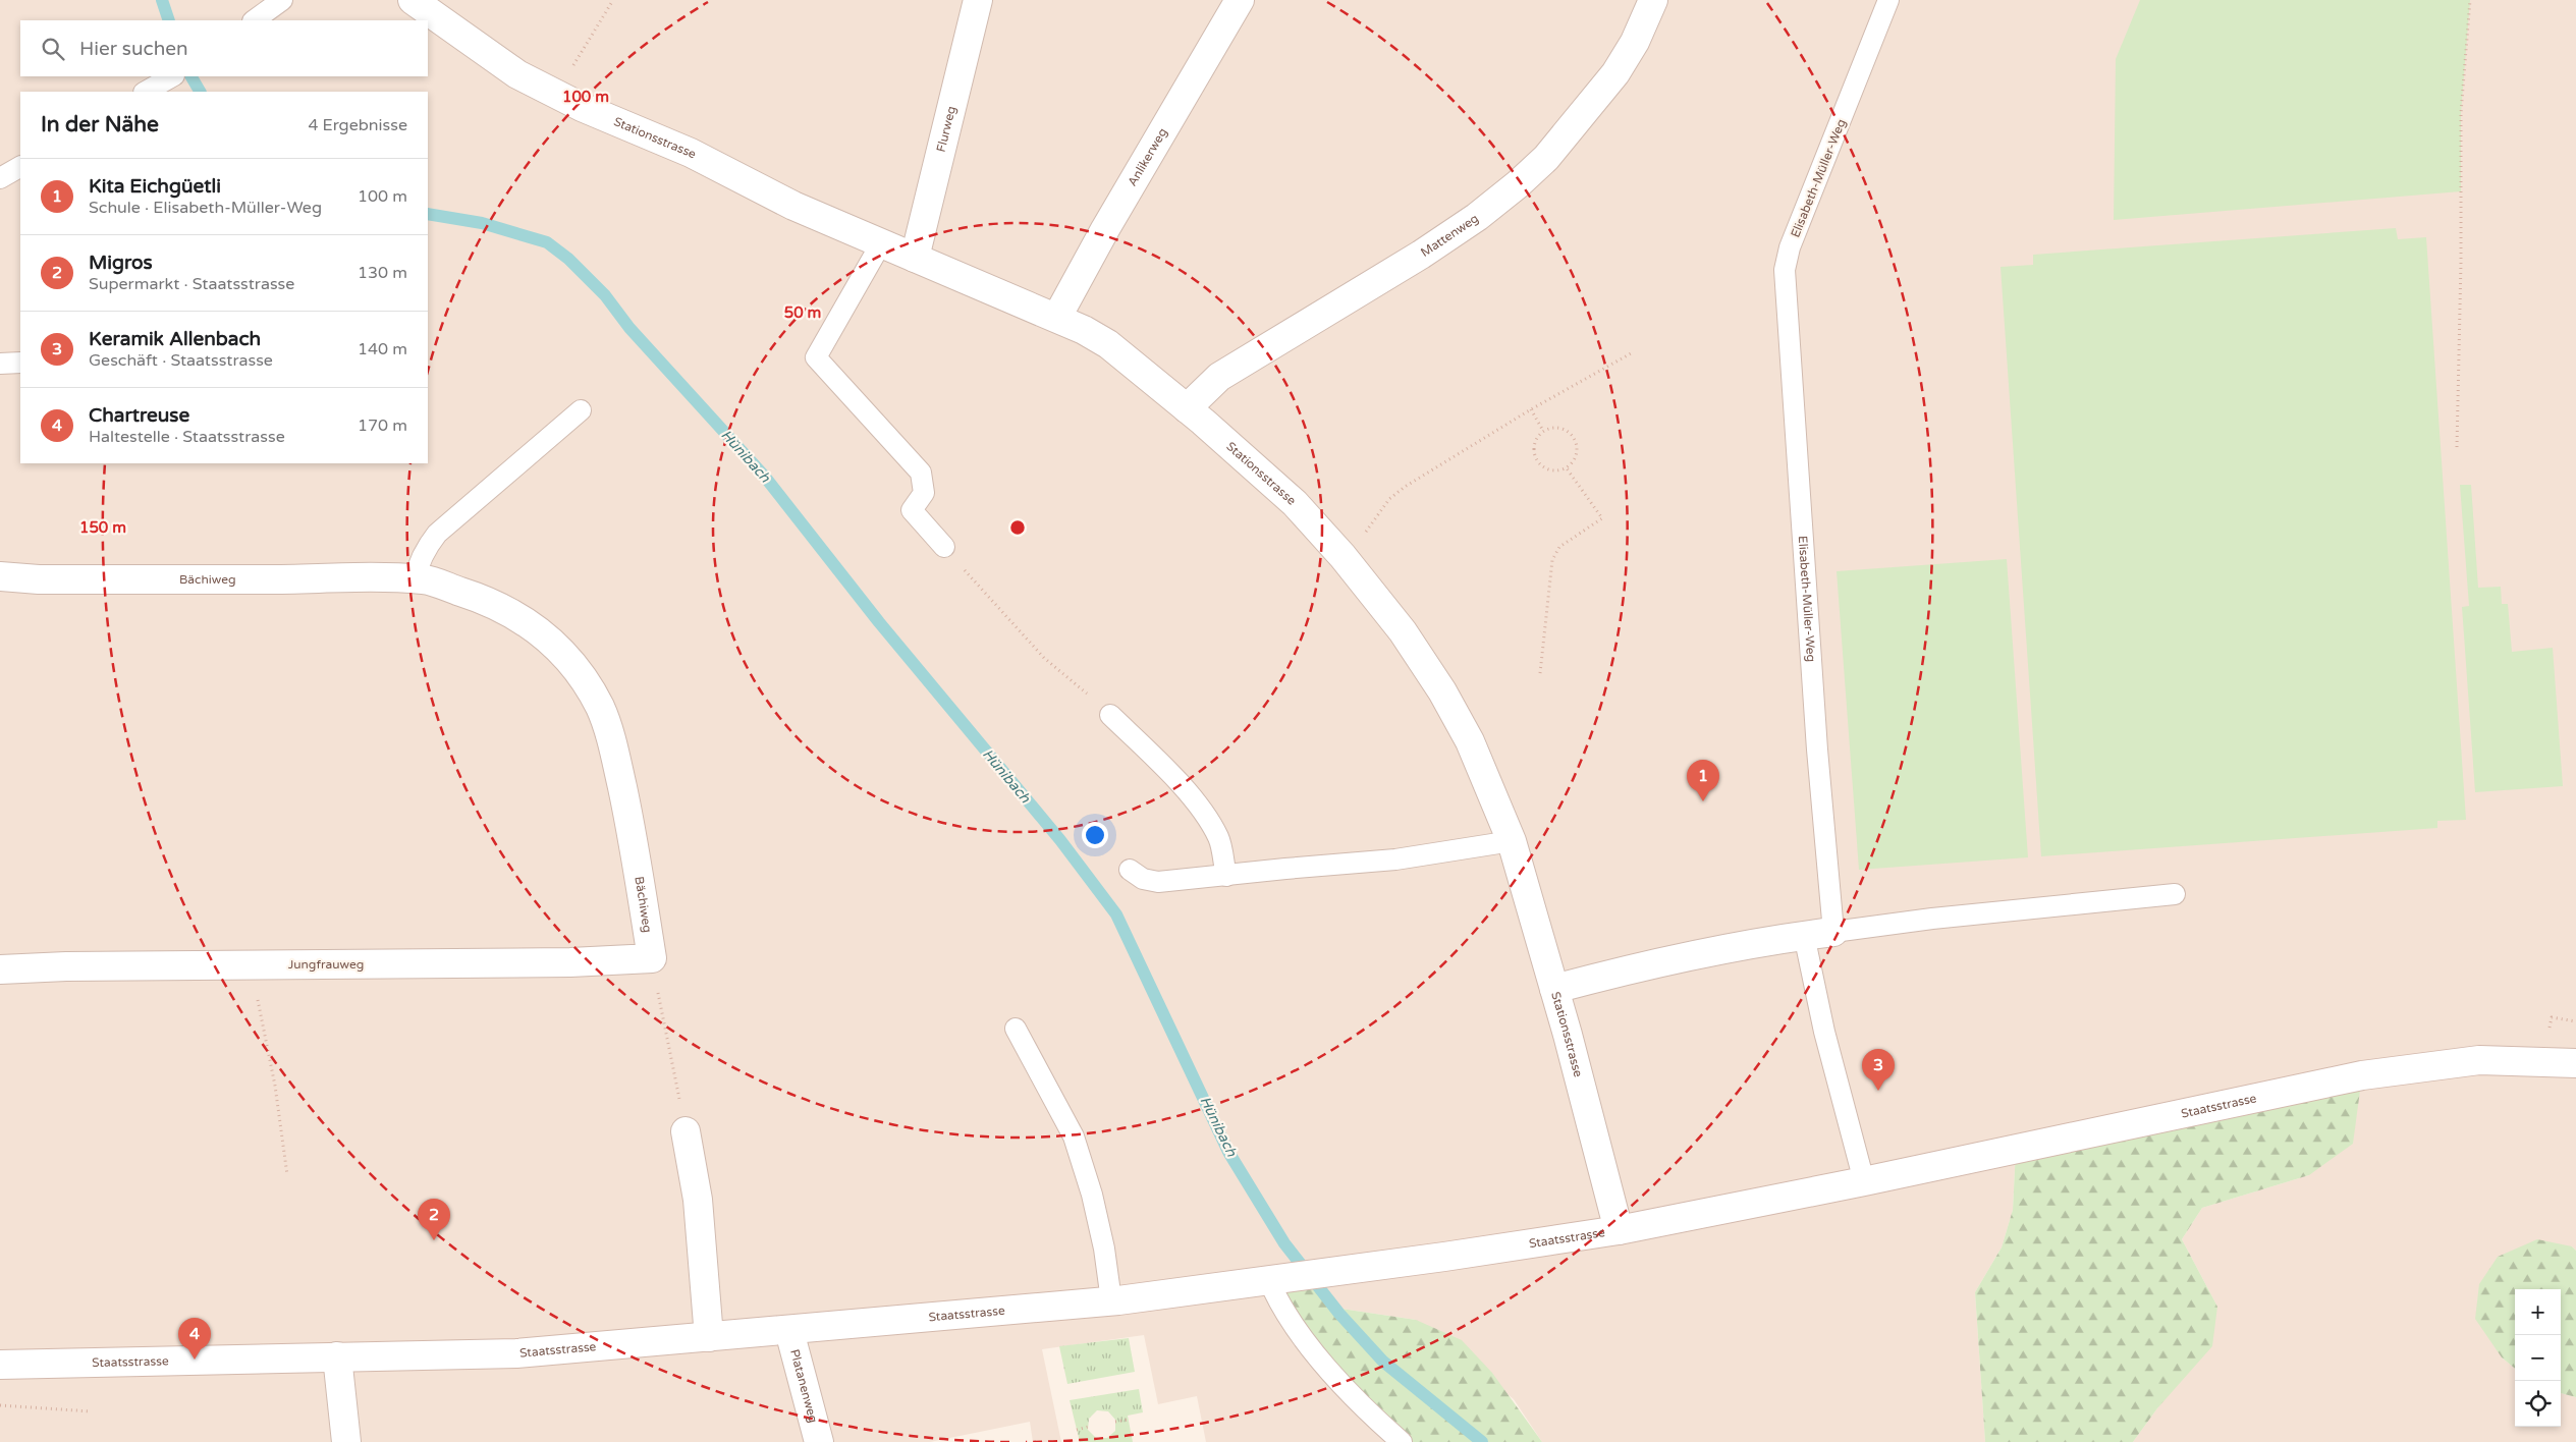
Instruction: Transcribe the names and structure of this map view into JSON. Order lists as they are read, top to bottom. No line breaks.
{"streets":{"street":["Flurweg","Stationsstrasse","Anlikerweg","Mattenweg","Bächiweg","Jungfrauweg","Staatsstrasse","Platanenweg"],"lane":["Elisabeth-Müller-Weg"]},"crossings":[["Flurweg","Stationsstrasse"],["Stationsstrasse","Anlikerweg"],["Stationsstrasse","Mattenweg"],["Stationsstrasse","Staatsstrasse"],["Bächiweg","Jungfrauweg"],["Staatsstrasse","Platanenweg"]],"water":["Hünibach"],"page":{"search":"Hier suchen","heading":["In der Nähe","4 Ergebnisse"],"list":[{"mark":"1","name":"Kita Eichgüetli","note":"Schule · Elisabeth-Müller-Weg","value":"100 m"},{"mark":"2","name":"Migros","note":"Supermarkt · Staatsstrasse","value":"130 m"},{"mark":"3","name":"Keramik Allenbach","note":"Geschäft · Staatsstrasse","value":"140 m"},{"mark":"4","name":"Chartreuse","note":"Haltestelle · Staatsstrasse","value":"170 m"}],"pins":["1","3","2","4"],"map_buttons":["+","−"]},"rings":["100 m","50 m","150 m"]}
